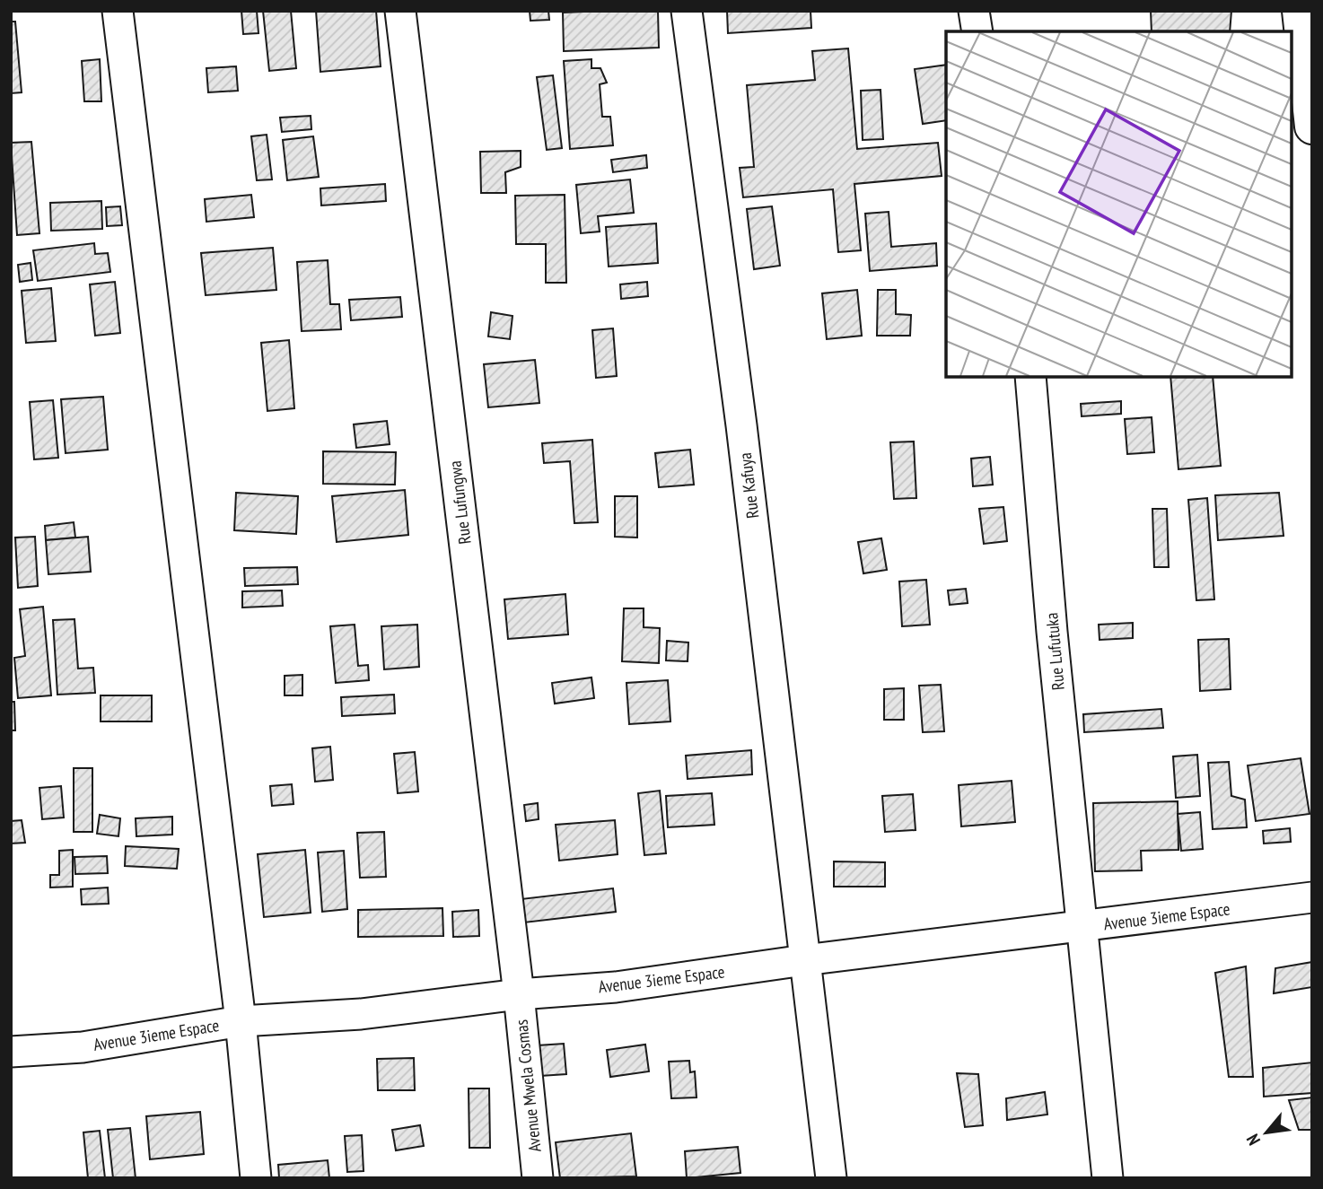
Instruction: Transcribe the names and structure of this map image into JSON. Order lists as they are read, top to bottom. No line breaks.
{"streets":{"street":["Rue Kafuya","Rue Lufungwa","Rue Lufutuka","Avenue 3ieme Espace","Avenue Mwela Cosmas"]},"crossings":[["Rue Kafuya","Avenue 3ieme Espace"],["Rue Lufungwa","Avenue 3ieme Espace"],["Rue Lufungwa","Avenue Mwela Cosmas"],["Rue Lufutuka","Avenue 3ieme Espace"],["Avenue 3ieme Espace","Avenue Mwela Cosmas"]],"north":"bottom left"}
